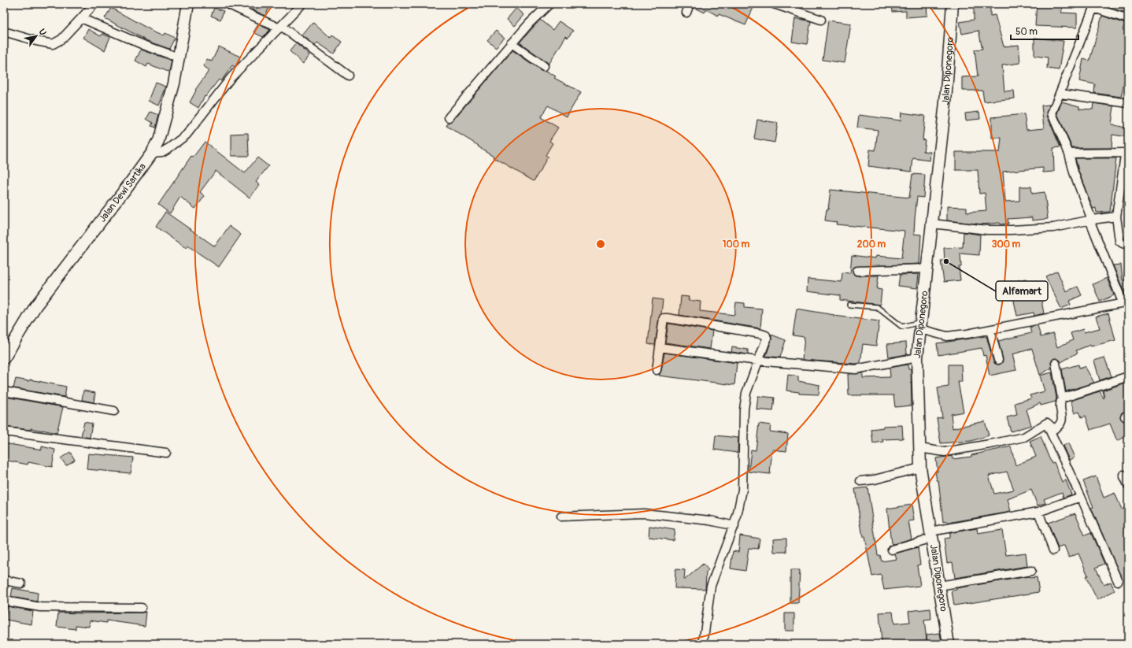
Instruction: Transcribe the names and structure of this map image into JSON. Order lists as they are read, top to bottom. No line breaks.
{"streets":{"street":["Jalan Diponegoro","Jalan Dewi Sartika"]},"places":["Alfamart"],"scale_bar":"50 m","north":"top right","rings":["100 m","200 m","300 m"]}
